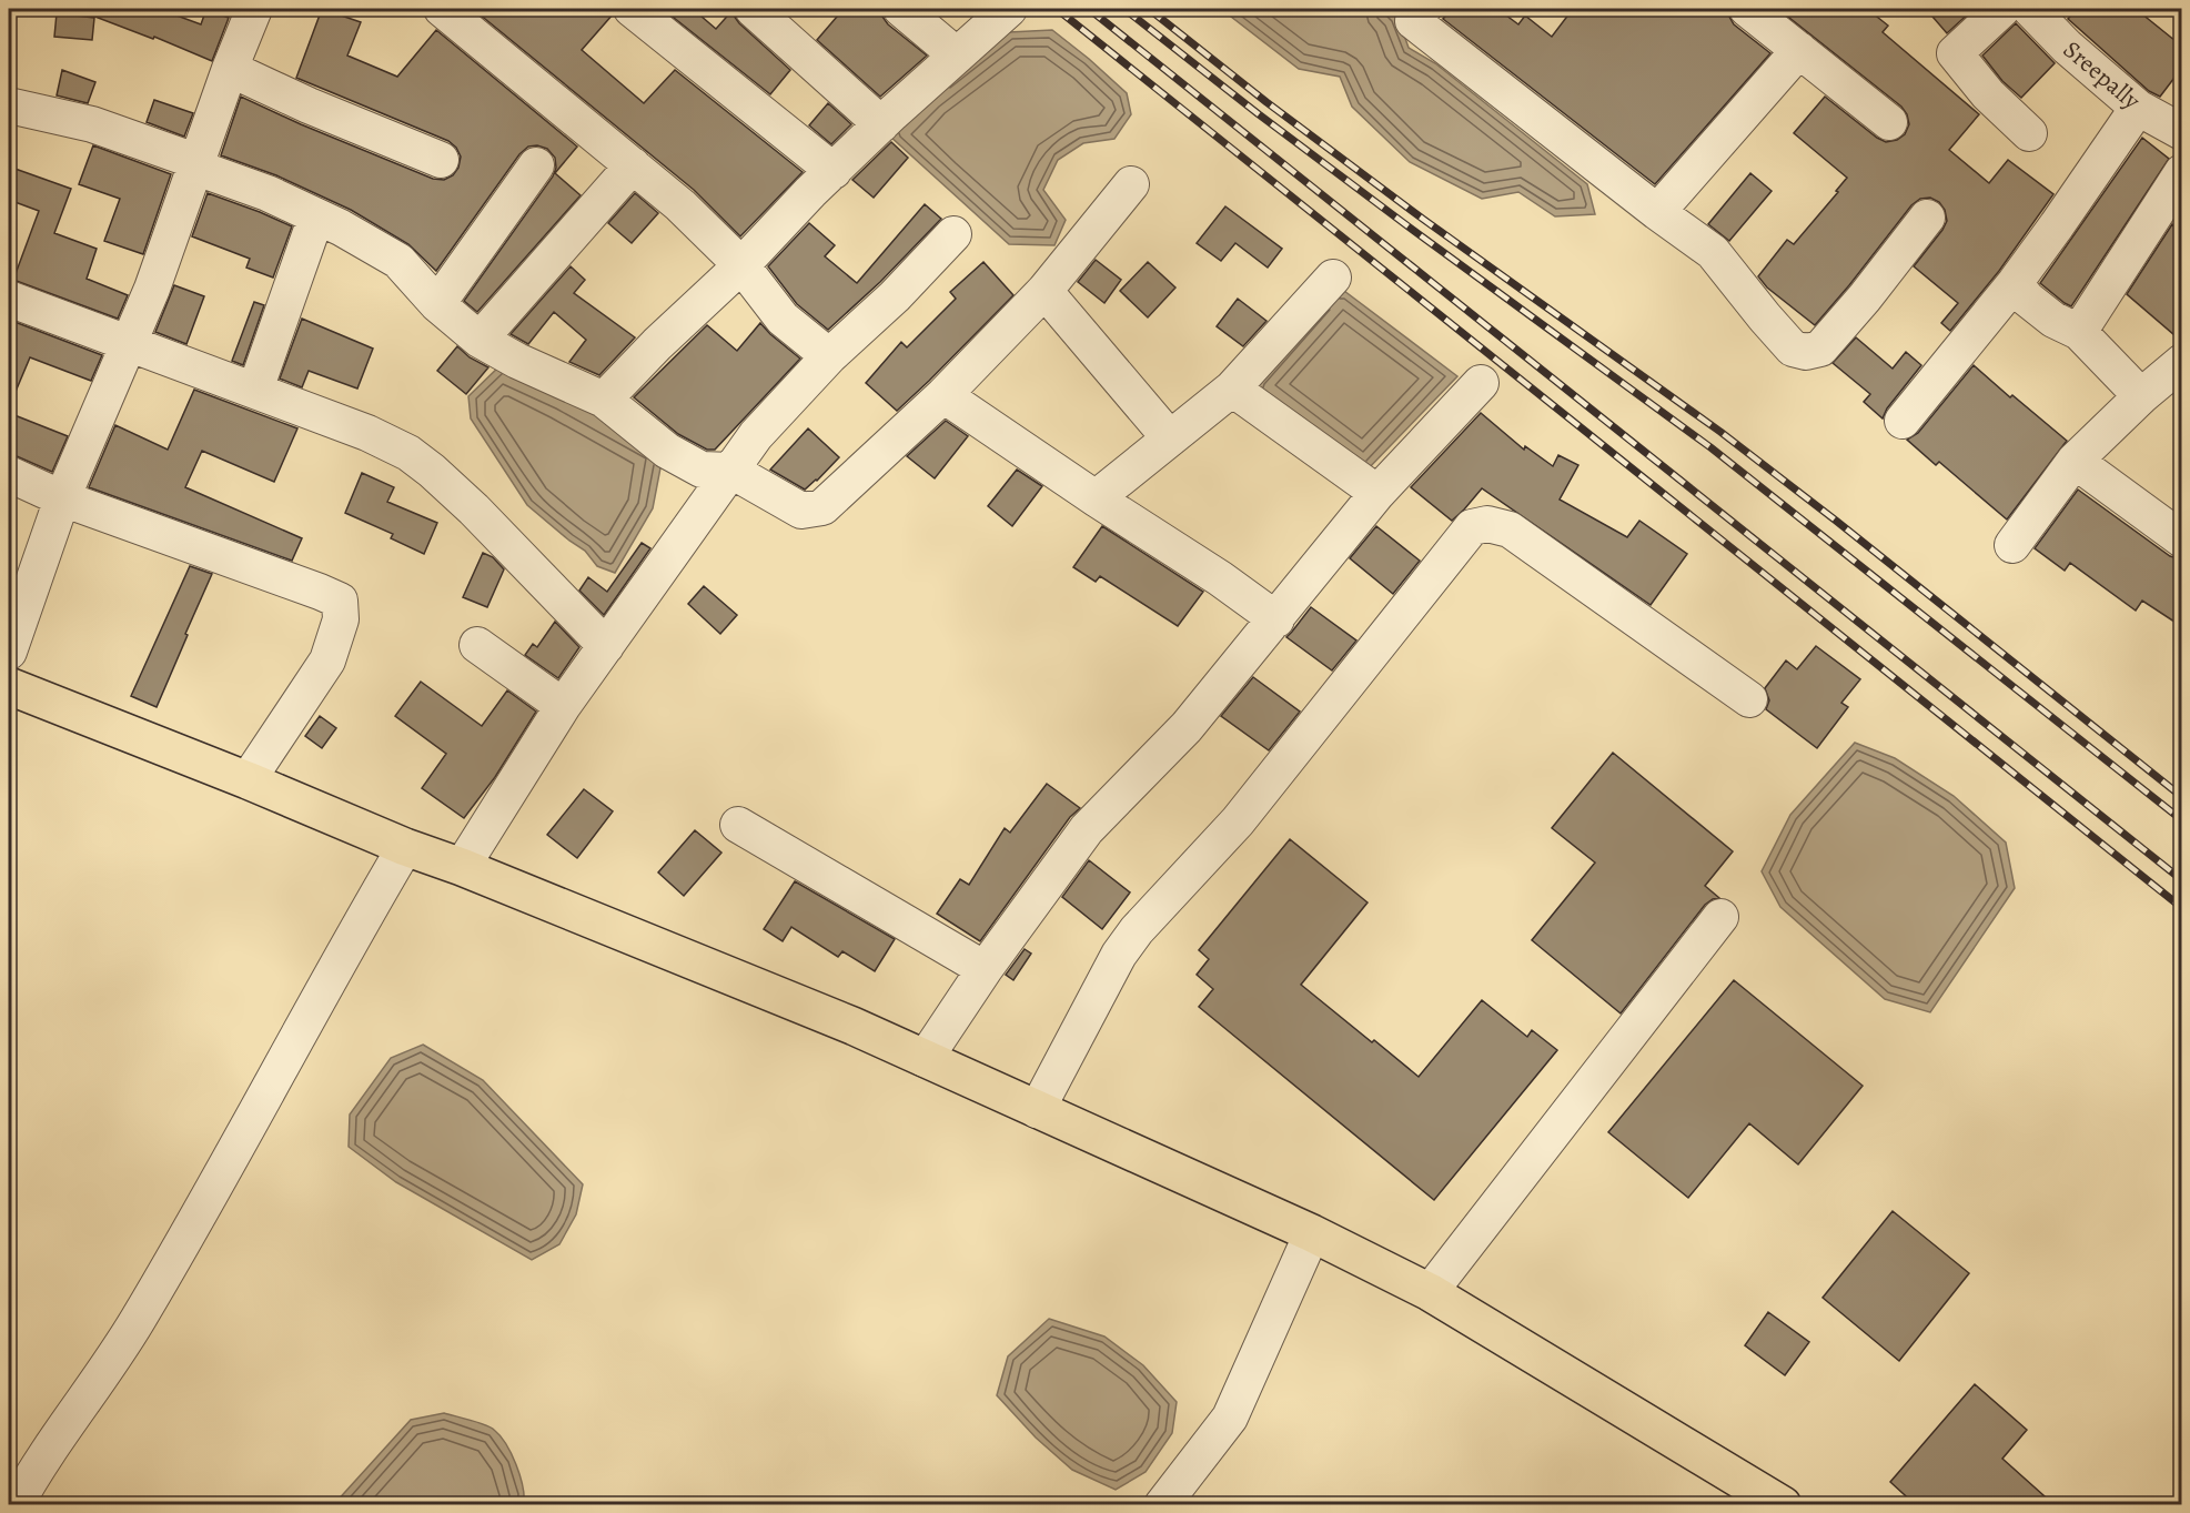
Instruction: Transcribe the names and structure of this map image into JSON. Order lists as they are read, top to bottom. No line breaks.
{"streets":{"street":["Sreepally"]}}
